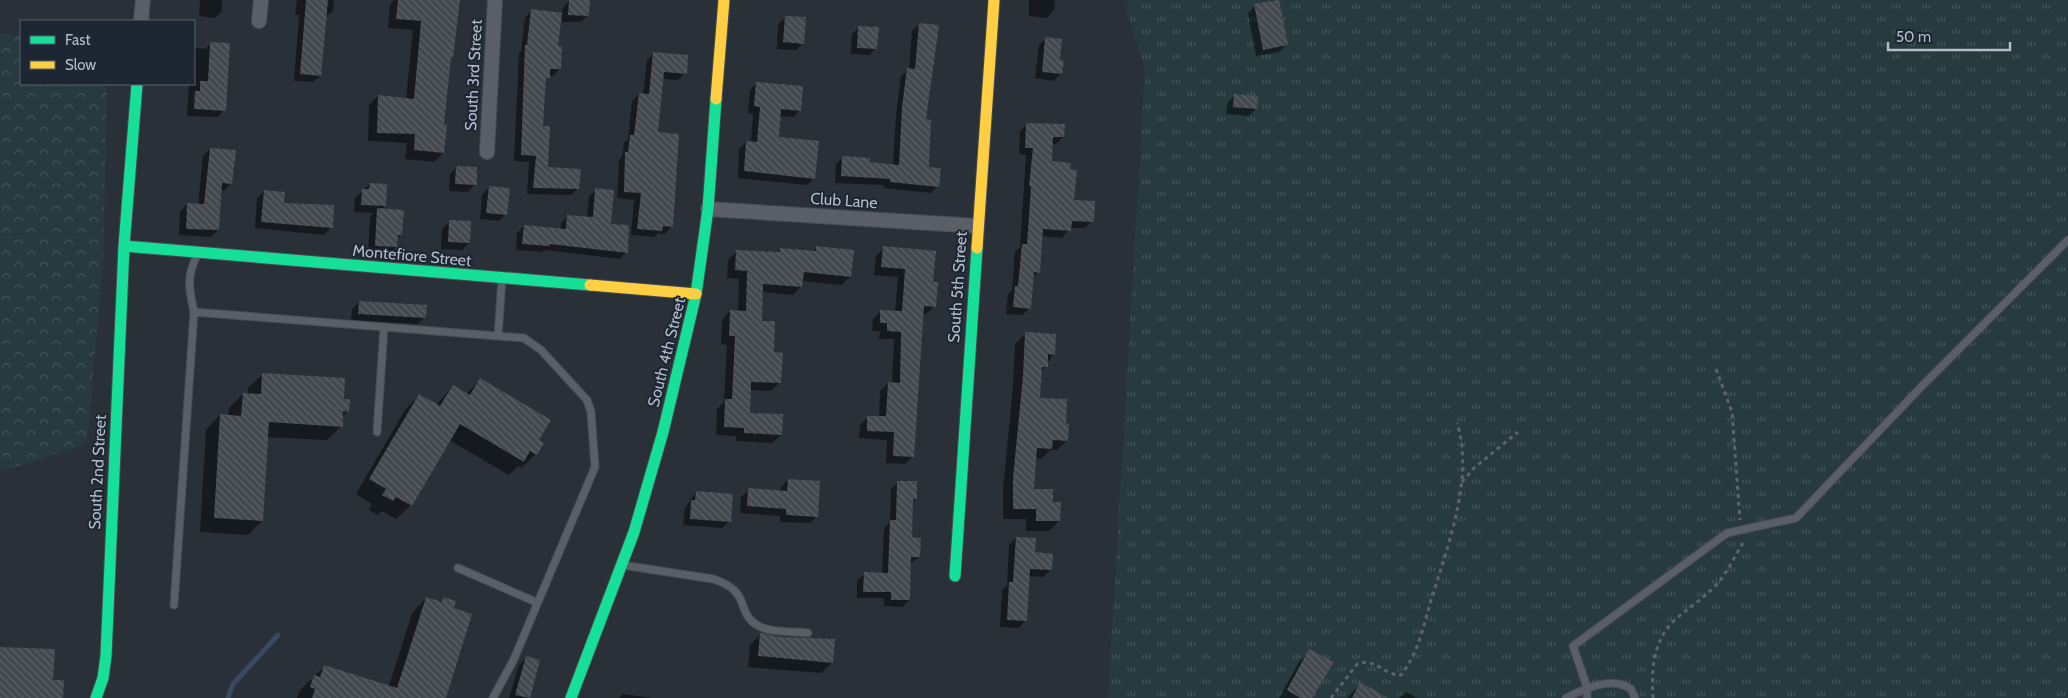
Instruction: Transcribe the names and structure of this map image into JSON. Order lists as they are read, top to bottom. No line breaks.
{"streets":{"street":["South 3rd Street","Club Lane","Montefiore Street","South 5th Street","South 4th Street","South 2nd Street"]},"crossings":[["Club Lane","South 5th Street"],["Club Lane","South 4th Street"],["Montefiore Street","South 4th Street"],["Montefiore Street","South 2nd Street"]],"legend":["Fast","Slow"],"scale_bar":"50 m"}
